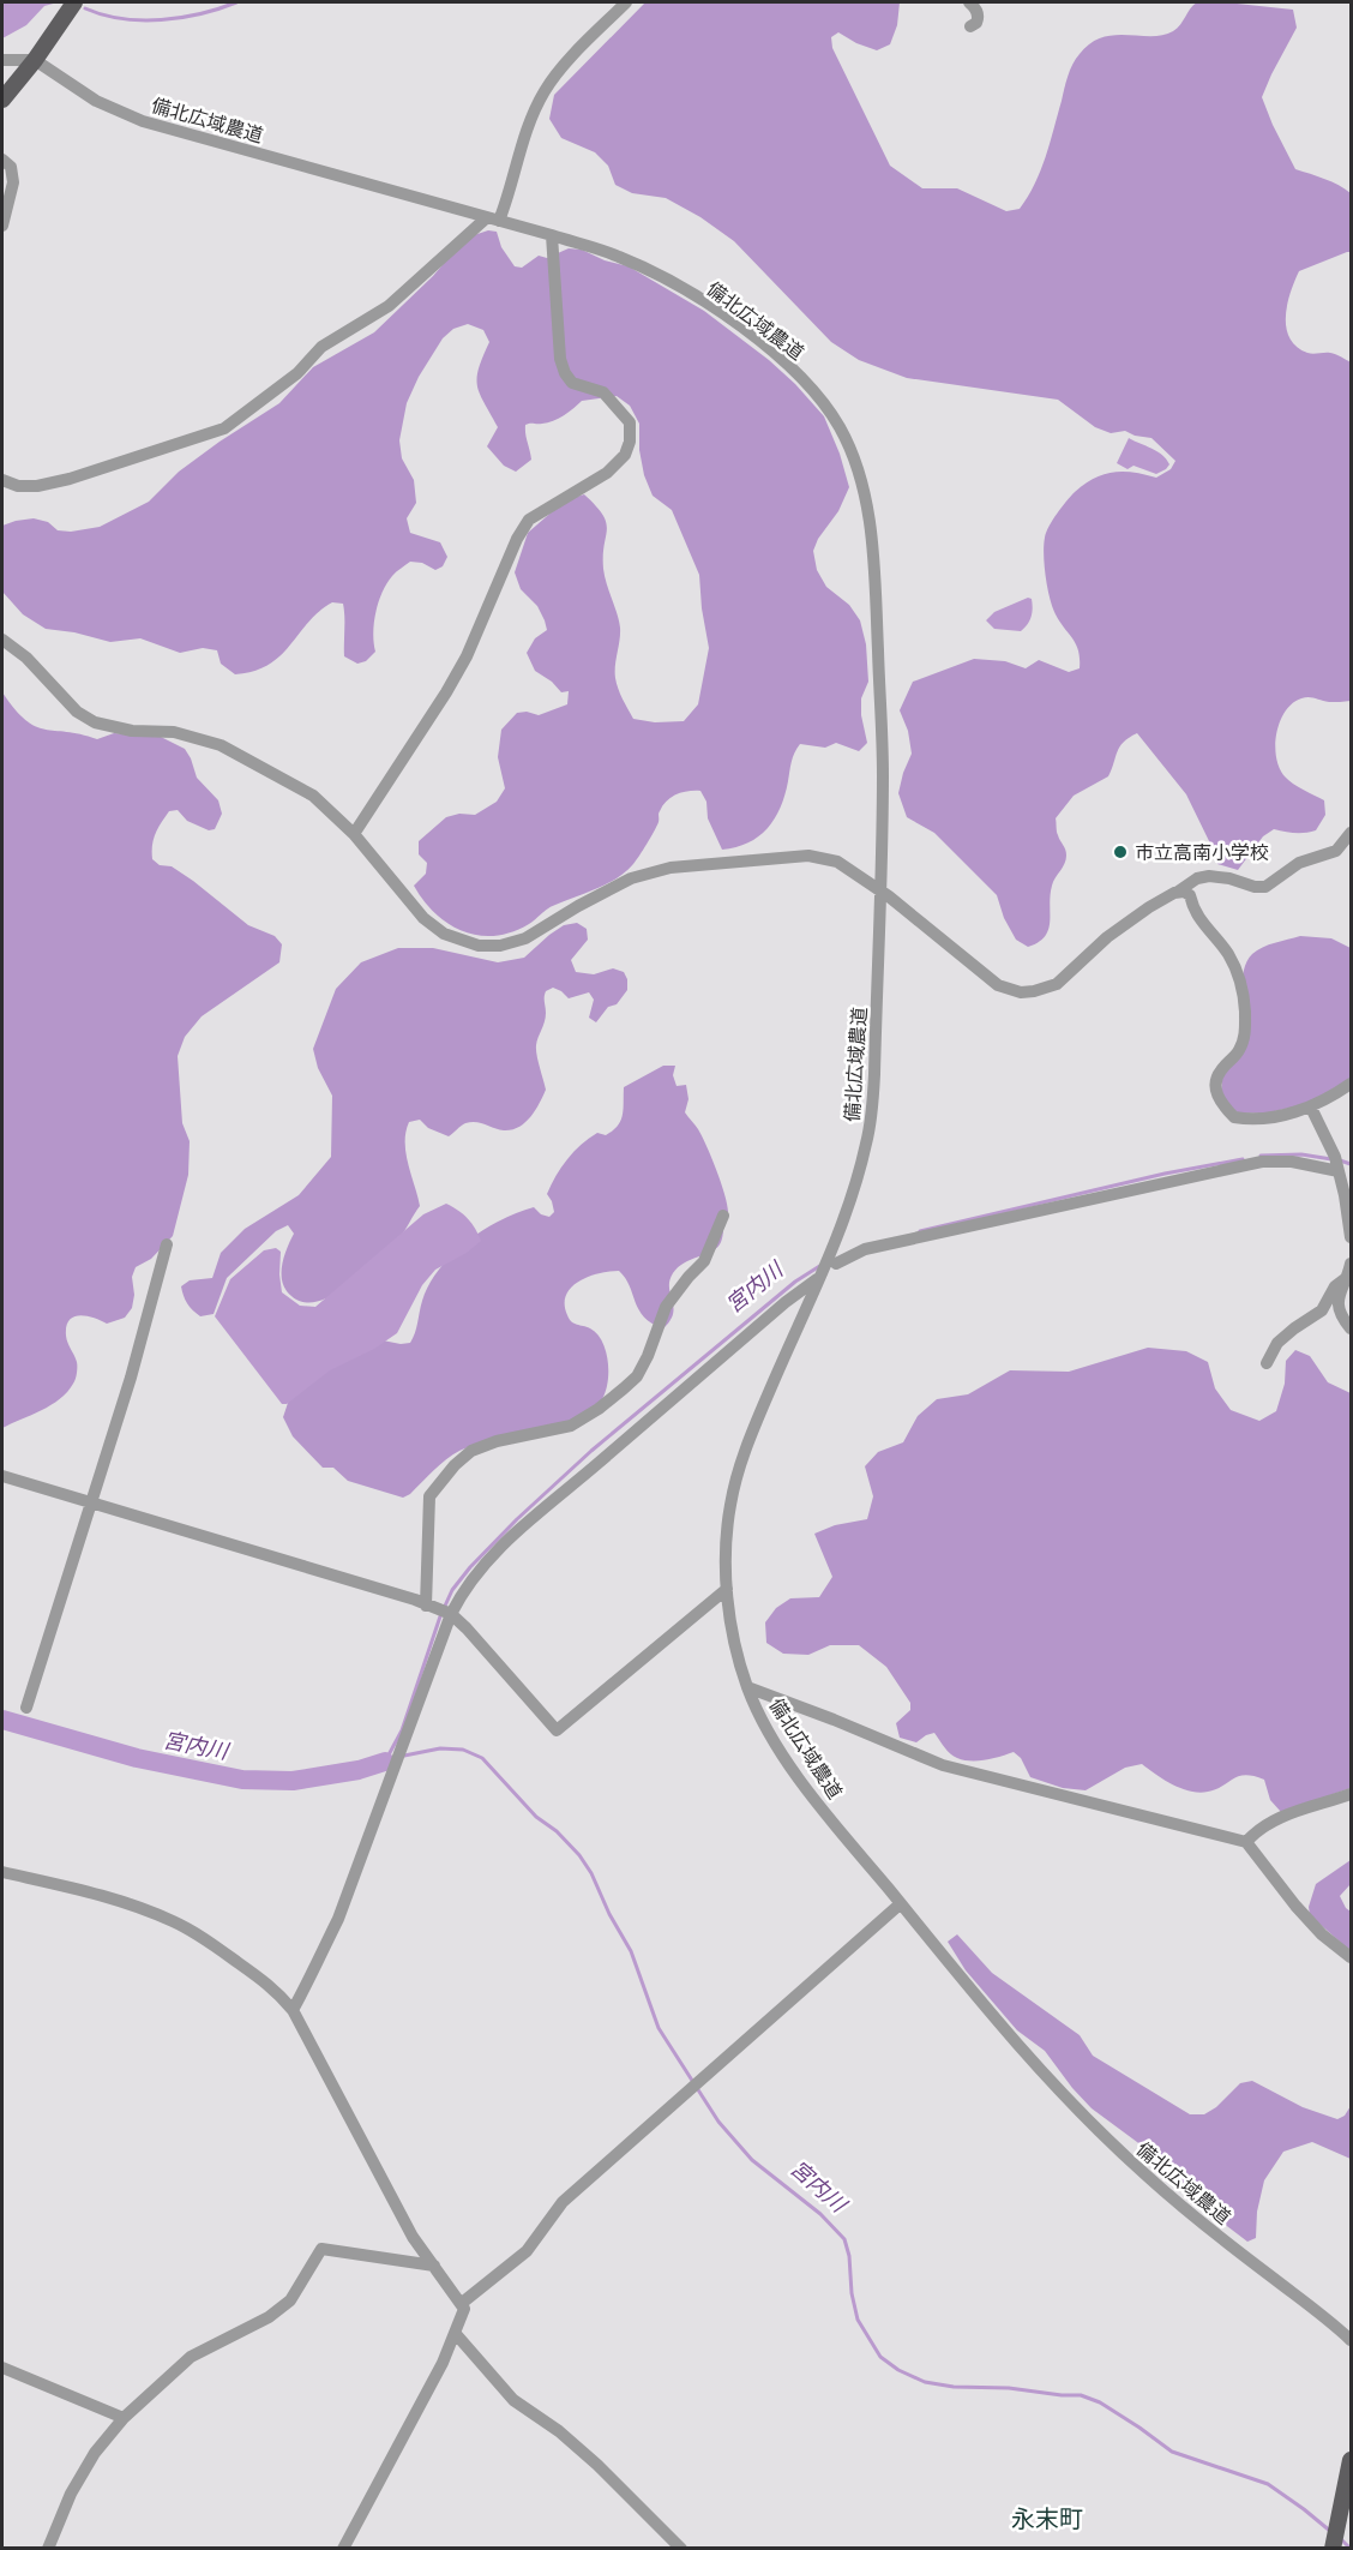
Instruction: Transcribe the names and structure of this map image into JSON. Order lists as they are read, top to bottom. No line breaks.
{"streets":{"street":["備北広域農道"]},"districts":["永末町"],"water":["宮内川"],"places":["市立高南小学校"]}
